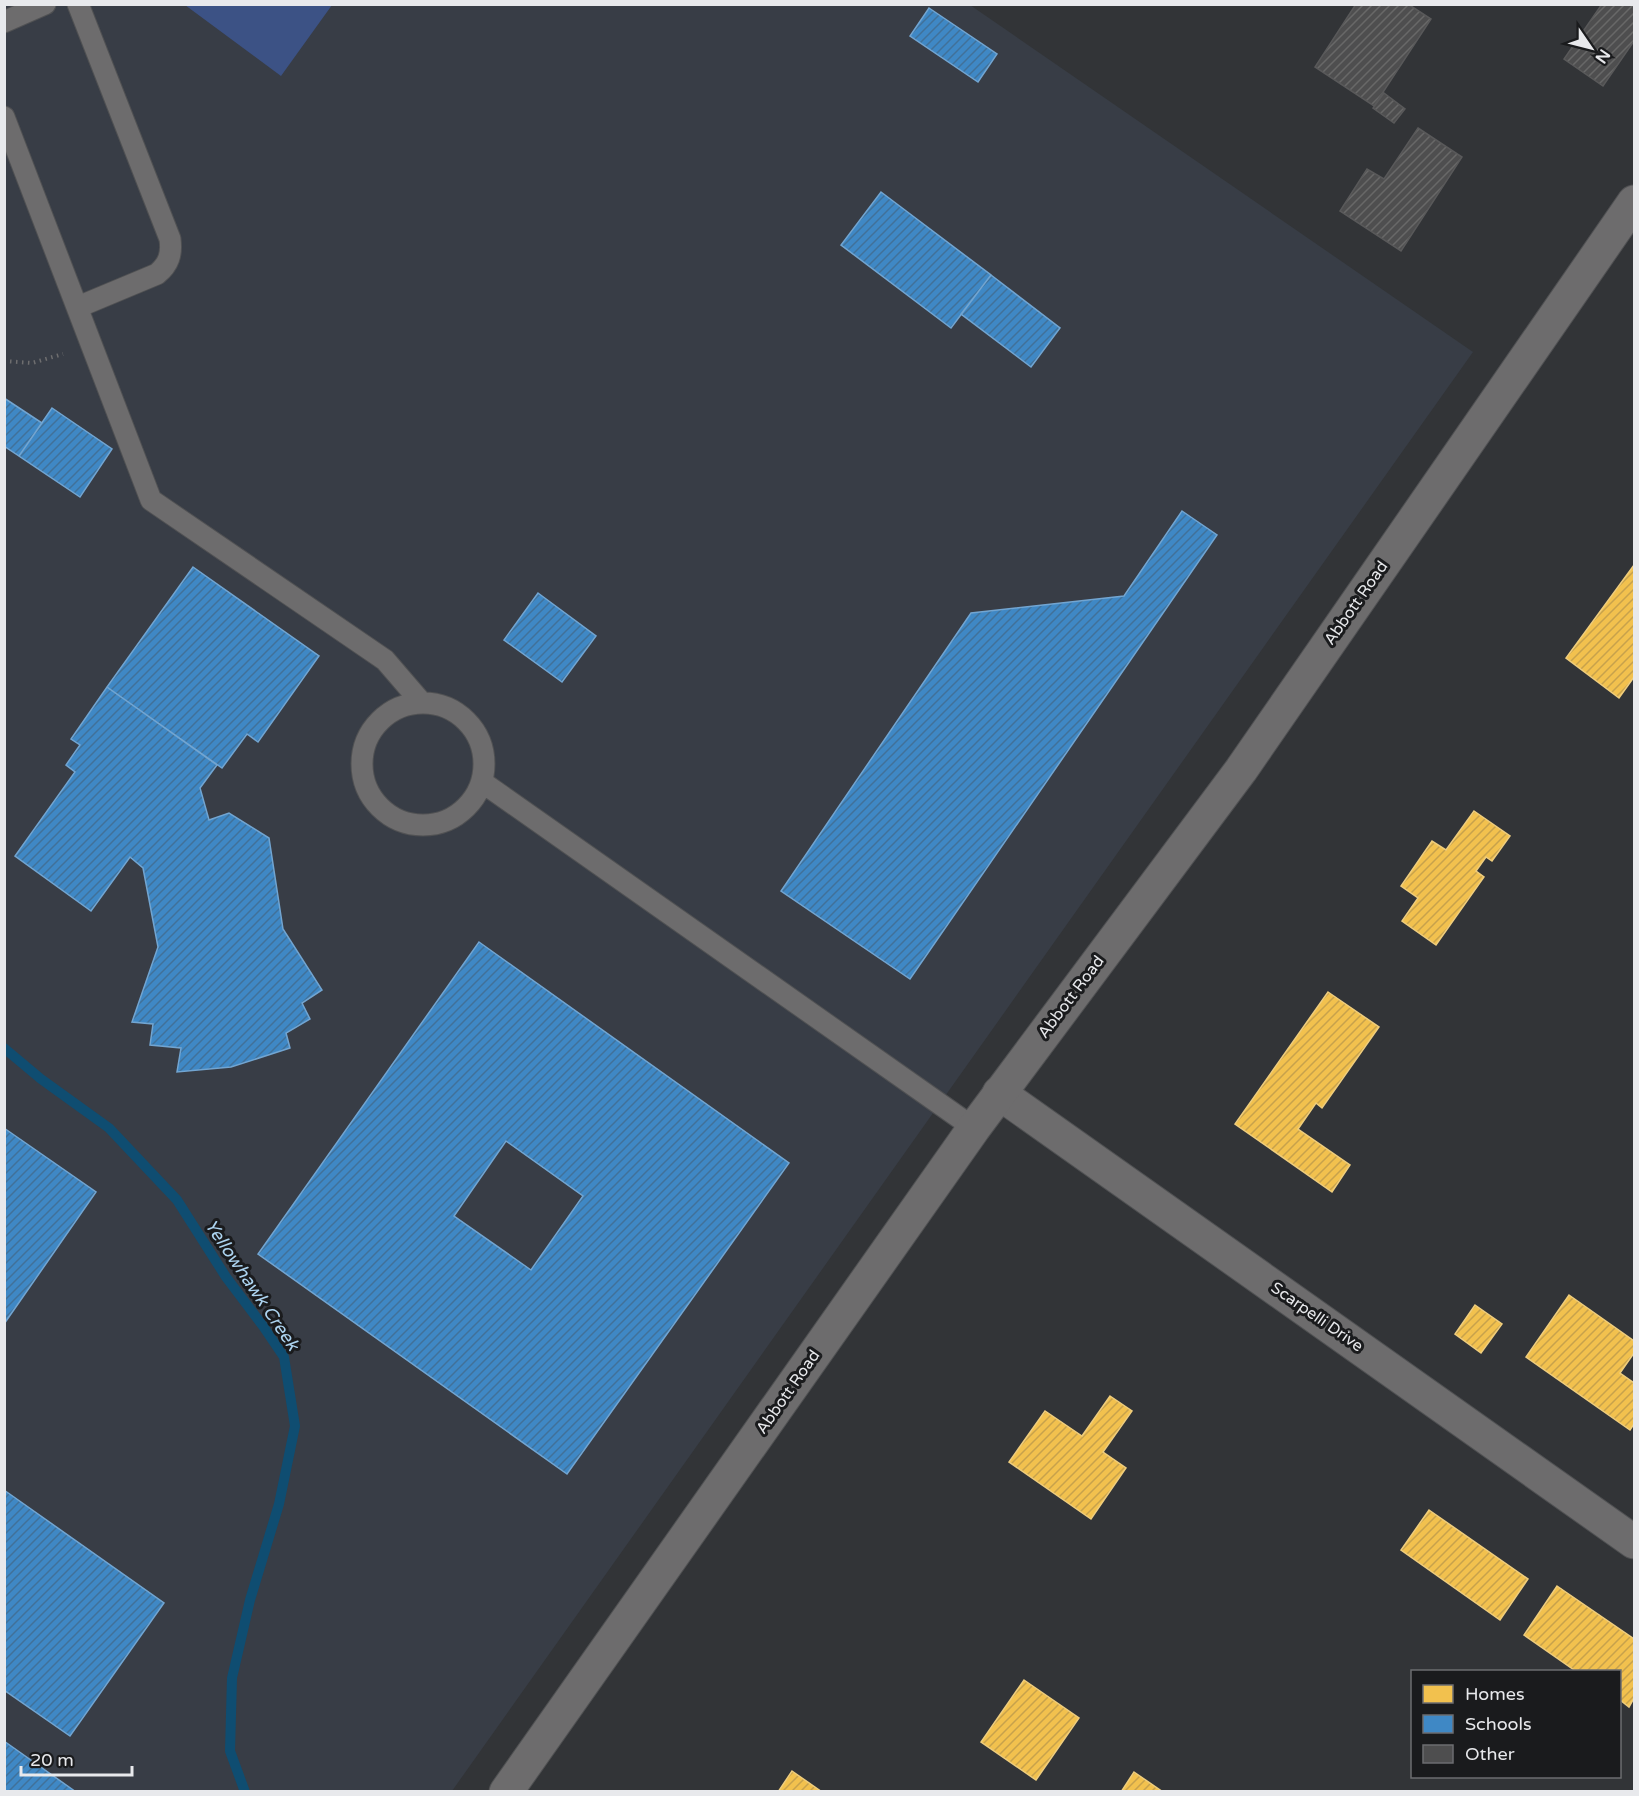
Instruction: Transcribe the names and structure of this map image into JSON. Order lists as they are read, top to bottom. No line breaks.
{"streets":{"street":["Abbott Road","Scarpelli Drive"]},"crossings":[["Abbott Road","Scarpelli Drive"]],"water":["Yellowhawk Creek"],"legend":["Homes","Schools","Other"],"scale_bar":"20 m","north":"bottom right"}
